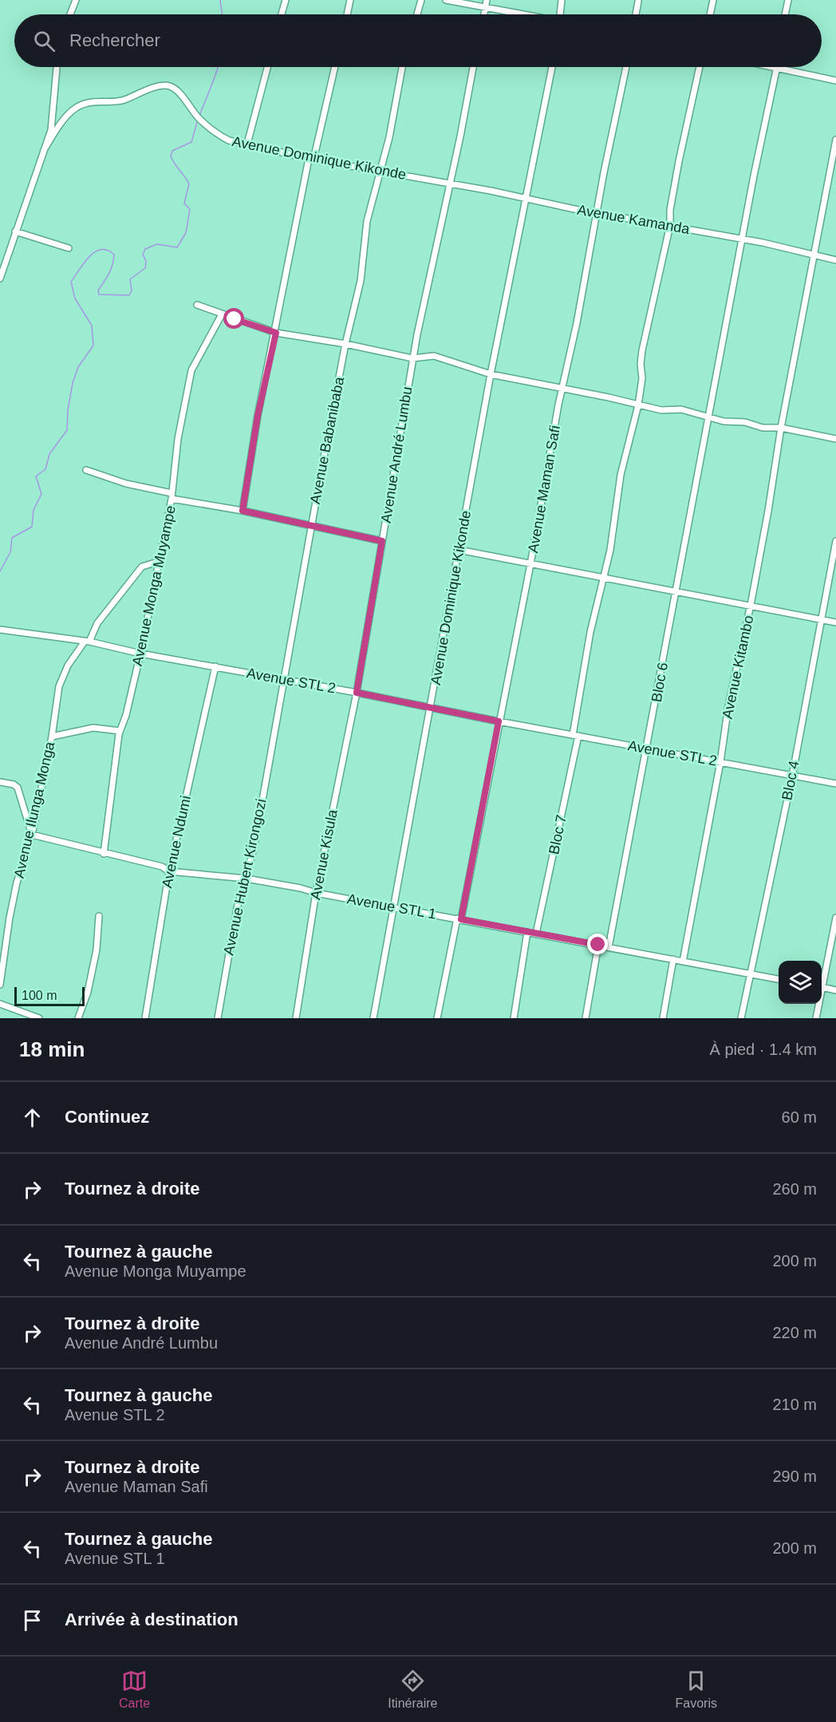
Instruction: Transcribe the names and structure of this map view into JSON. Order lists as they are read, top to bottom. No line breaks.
{"streets":{"street":["Avenue Dominique Kikonde","Avenue Kamanda","Avenue Babanibaba","Avenue André Lumbu","Avenue Maman Safi","Avenue Monga Muyampe","Avenue Kitambo","Avenue STL 2","Bloc 6","Bloc 4","Avenue Ilunga Monga","Bloc 7","Avenue Ndumi","Avenue Kisula","Avenue Hubert Kirongozi","Avenue STL 1"]},"crossings":[["Avenue Dominique Kikonde","Avenue Kamanda"],["Avenue Dominique Kikonde","Avenue Babanibaba"],["Avenue Dominique Kikonde","Avenue André Lumbu"],["Avenue Dominique Kikonde","Avenue STL 2"],["Avenue Dominique Kikonde","Avenue STL 1"],["Avenue Kamanda","Avenue Maman Safi"],["Avenue Kamanda","Avenue Kitambo"],["Avenue Kamanda","Bloc 6"],["Avenue Kamanda","Bloc 7"],["Avenue Babanibaba","Avenue Monga Muyampe"],["Avenue Babanibaba","Avenue STL 2"],["Avenue Babanibaba","Avenue Hubert Kirongozi"],["Avenue André Lumbu","Avenue Monga Muyampe"],["Avenue André Lumbu","Avenue STL 2"],["Avenue André Lumbu","Avenue Kisula"],["Avenue Maman Safi","Avenue STL 2"],["Avenue Maman Safi","Avenue STL 1"],["Avenue Monga Muyampe","Avenue STL 2"],["Avenue Monga Muyampe","Avenue Ilunga Monga"],["Avenue Monga Muyampe","Avenue STL 1"],["Avenue Kitambo","Avenue STL 2"],["Avenue Kitambo","Avenue STL 1"],["Avenue STL 2","Bloc 6"],["Avenue STL 2","Bloc 4"],["Avenue STL 2","Avenue Ilunga Monga"],["Avenue STL 2","Bloc 7"],["Avenue STL 2","Avenue Ndumi"],["Avenue STL 2","Avenue Kisula"],["Avenue STL 2","Avenue Hubert Kirongozi"],["Bloc 6","Avenue STL 1"],["Bloc 4","Avenue STL 1"],["Avenue Ilunga Monga","Avenue STL 1"],["Bloc 7","Avenue STL 1"],["Avenue Ndumi","Avenue STL 1"],["Avenue Kisula","Avenue STL 1"],["Avenue Hubert Kirongozi","Avenue STL 1"]],"scale_bar":"100 m","page":{"search":"Rechercher","scale":"100 m","heading":["18 min","À pied · 1.4 km"],"list":[["Continuez","60 m"],["Tournez à droite","260 m"],["Tournez à gauche","Avenue Monga Muyampe","200 m"],["Tournez à droite","Avenue André Lumbu","220 m"],["Tournez à gauche","Avenue STL 2","210 m"],["Tournez à droite","Avenue Maman Safi","290 m"],["Tournez à gauche","Avenue STL 1","200 m"],"Arrivée à destination"],"nav":["Carte","Itinéraire","Favoris"]}}
